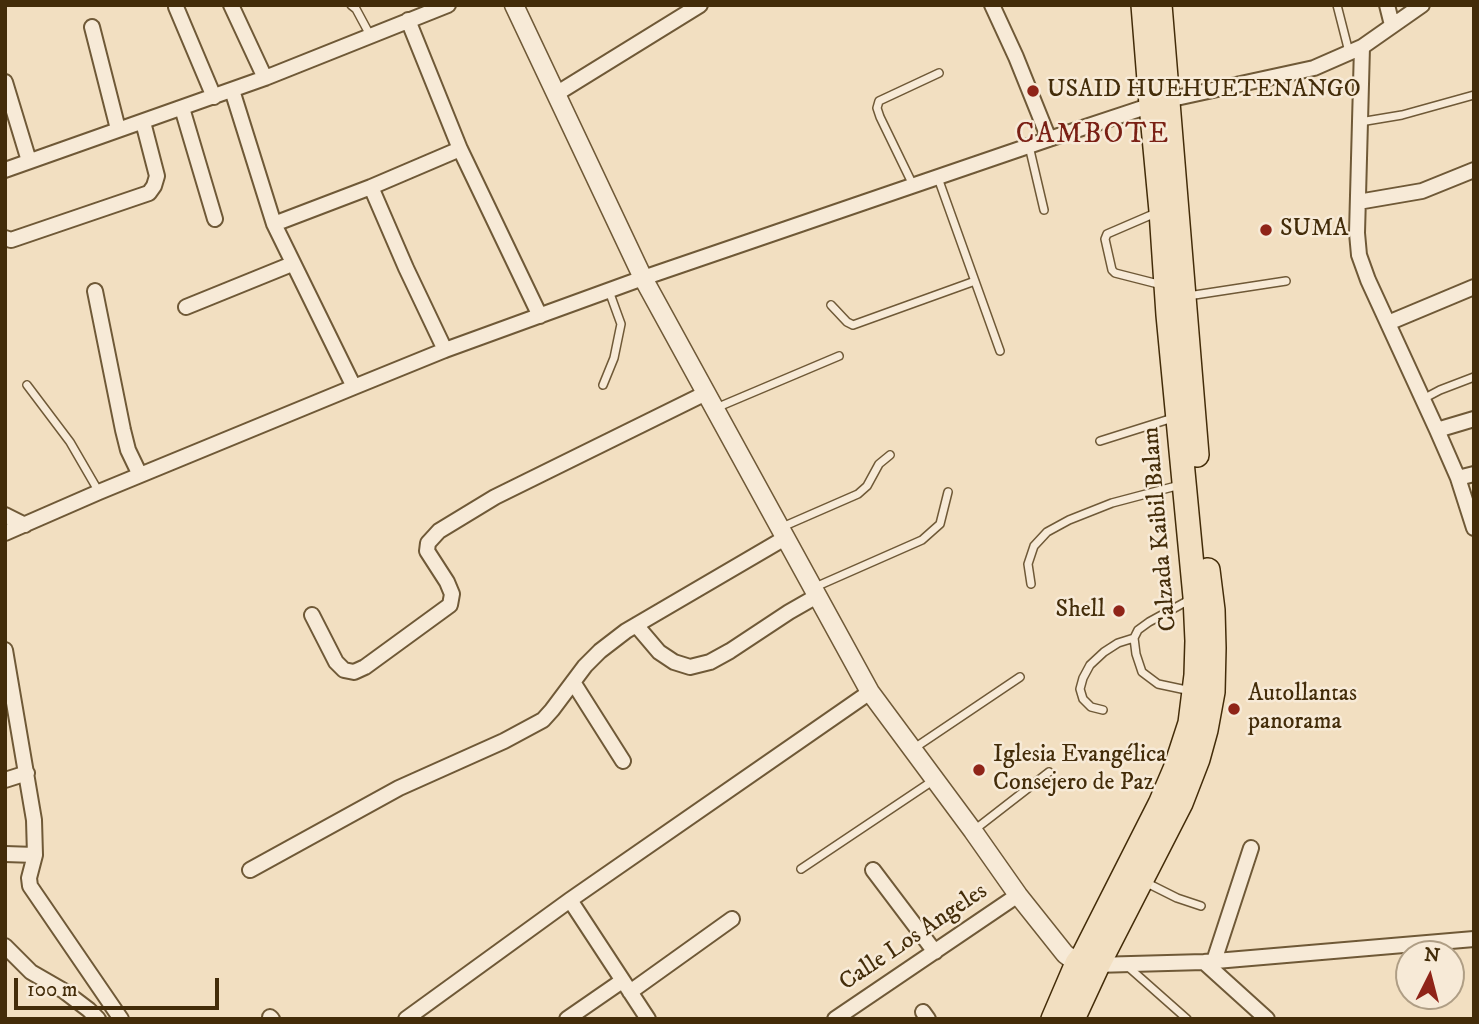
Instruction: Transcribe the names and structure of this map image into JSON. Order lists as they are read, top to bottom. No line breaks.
{"streets":{"main road":["Calzada Kaibil Balam"],"street":["Calle Los Angeles"]},"districts":["CAMBOTE"],"places":["USAID HUEHUETENANGO","SUMA","Shell","Autollantas panorama","Iglesia Evangélica Consejero de Paz"],"scale_bar":"100 m","north":"top"}
